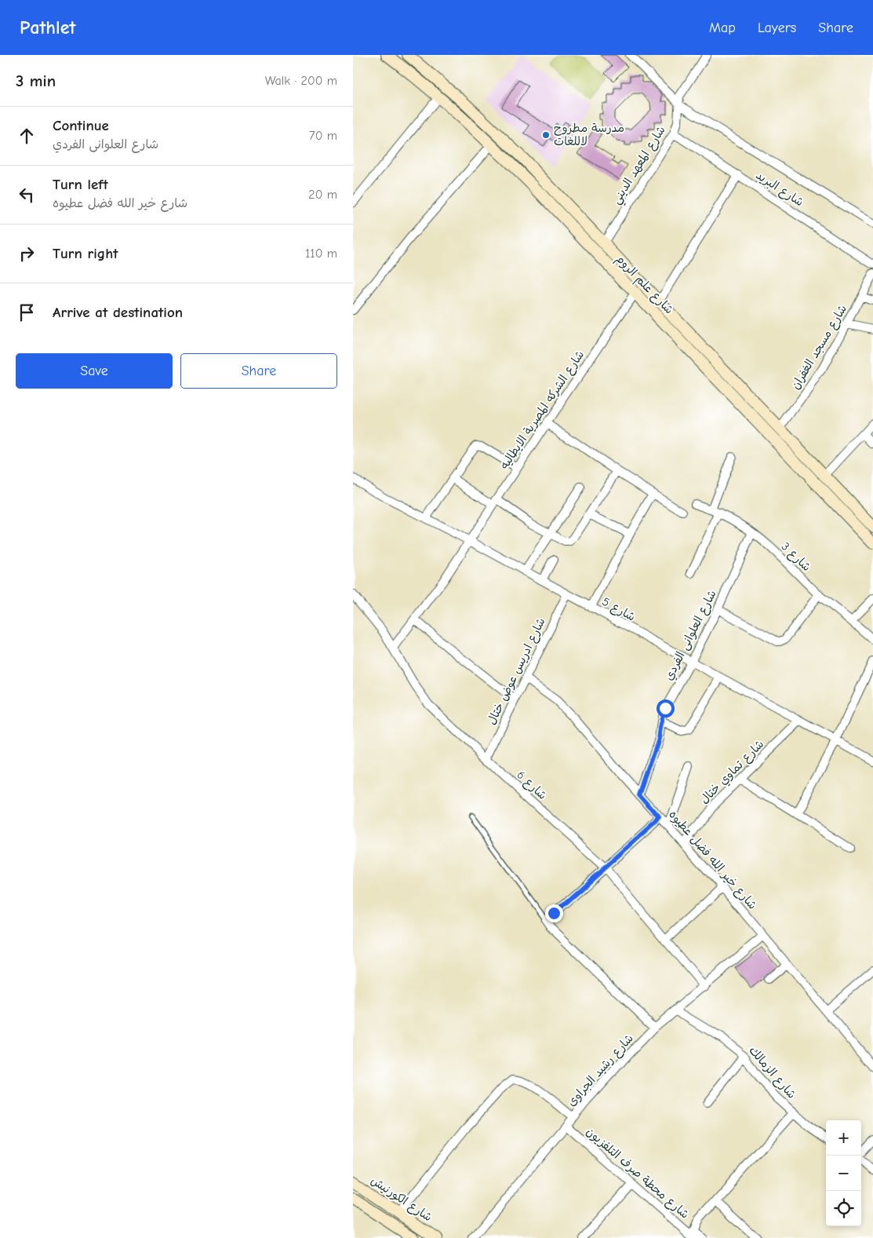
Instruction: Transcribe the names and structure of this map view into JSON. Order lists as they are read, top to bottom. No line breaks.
{"streets":{"street":["شارع المعهد الديني","شارع البريد","شارع علم الروم","شارع مسجد الغفران","شارع الشركه المصرية الايطاليه","شارع 3","شارع 5","شارع العلوانى الفردي","شارع ادريس عوض ختال","شارع تماوي ختال","شارع 6","شارع خير الله فضل عطيوه","شارع رشيد الجراوى","شارع الزمالك","شارع محطة صرف التلفزيون","شارع الكورنيش"]},"crossings":[["شارع المعهد الديني","شارع البريد"],["شارع المعهد الديني","شارع علم الروم"],["شارع علم الروم","شارع مسجد الغفران"],["شارع علم الروم","شارع الشركه المصرية الايطاليه"],["شارع الشركه المصرية الايطاليه","شارع 5"],["شارع الشركه المصرية الايطاليه","شارع 6"],["شارع 3","شارع العلوانى الفردي"],["شارع 5","شارع العلوانى الفردي"],["شارع 5","شارع ادريس عوض ختال"],["شارع 5","شارع تماوي ختال"],["شارع العلوانى الفردي","شارع خير الله فضل عطيوه"],["شارع ادريس عوض ختال","شارع 6"],["شارع ادريس عوض ختال","شارع خير الله فضل عطيوه"],["شارع تماوي ختال","شارع خير الله فضل عطيوه"],["شارع 6","شارع رشيد الجراوى"],["شارع خير الله فضل عطيوه","شارع رشيد الجراوى"],["شارع رشيد الجراوى","شارع الزمالك"],["شارع رشيد الجراوى","شارع محطة صرف التلفزيون"]],"places":["مدرسة مطروح لاللغات"],"page":{"header":"Pathlet","nav":["Map","Layers","Share"],"heading":["3 min","Walk · 200 m"],"list":[["Continue","شارع العلوانى الفردي","70 m"],["Turn left","شارع خير الله فضل عطيوه","20 m"],["Turn right","110 m"],"Arrive at destination"],"buttons":["Save","Share"],"map_buttons":["+","−"]}}
